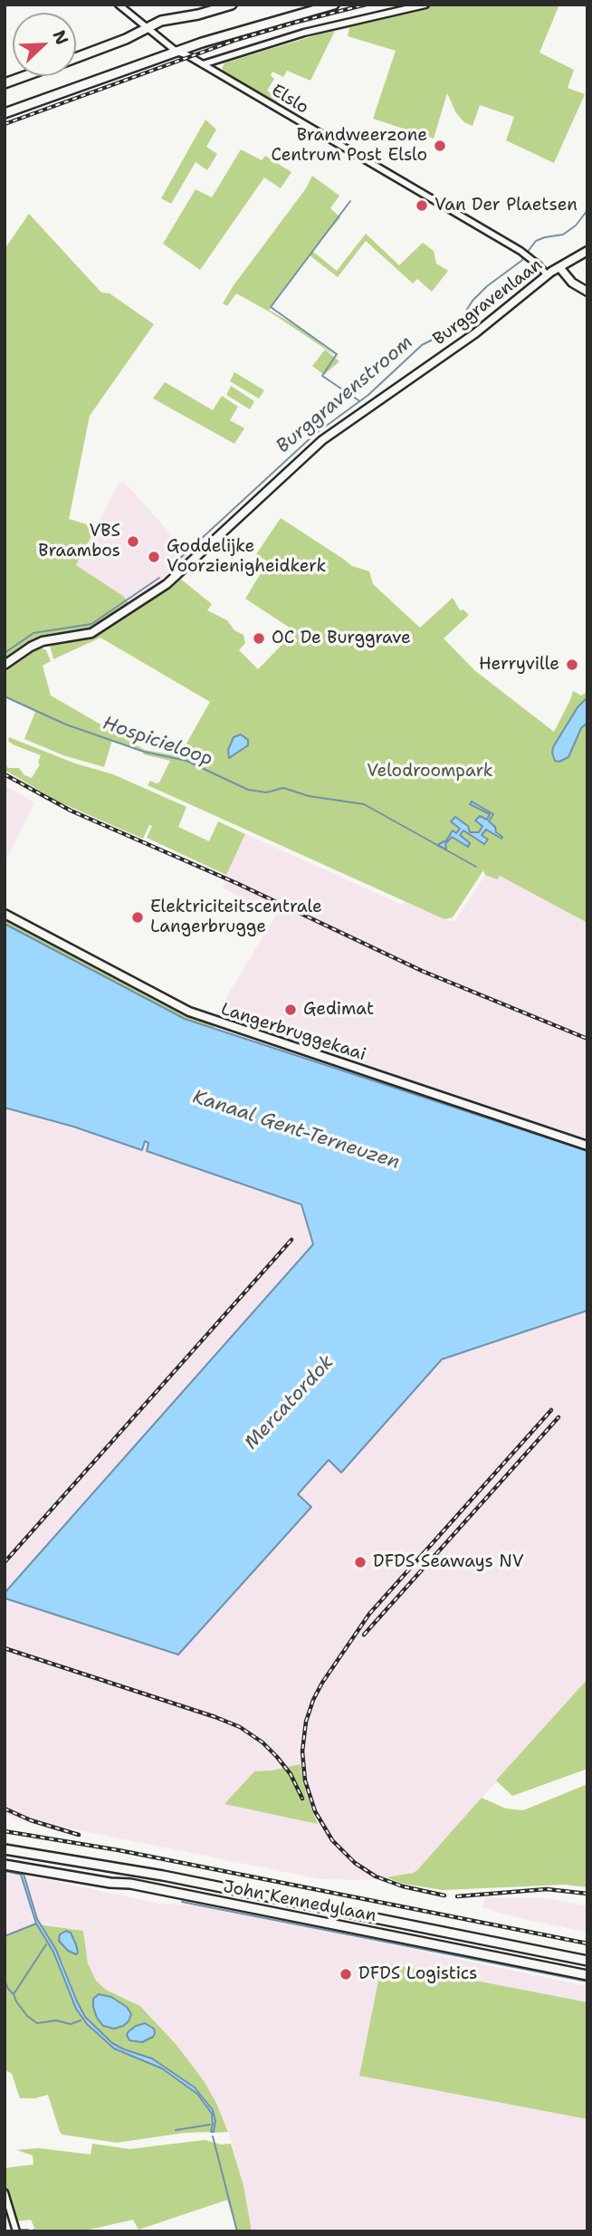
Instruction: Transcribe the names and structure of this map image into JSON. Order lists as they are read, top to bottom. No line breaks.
{"streets":{"highway":["John Kennedylaan"],"main road":["Burggravenlaan","Langerbruggekaai"],"street":["Elslo"]},"crossings":[["Elslo","Burggravenlaan"]],"water":["Burggravenstroom","Hospicieloop","Kanaal Gent-Terneuzen","Mercatordok"],"parks":["Velodroompark"],"places":["Brandweerzone Centrum Post Elslo","Van Der Plaetsen","VBS Braambos","Goddelijke Voorzienigheidkerk","OC De Burggrave","Herryville","Elektriciteitscentrale Langerbrugge","Gedimat","DFDS Seaways NV","DFDS Logistics"],"north":"top right"}
